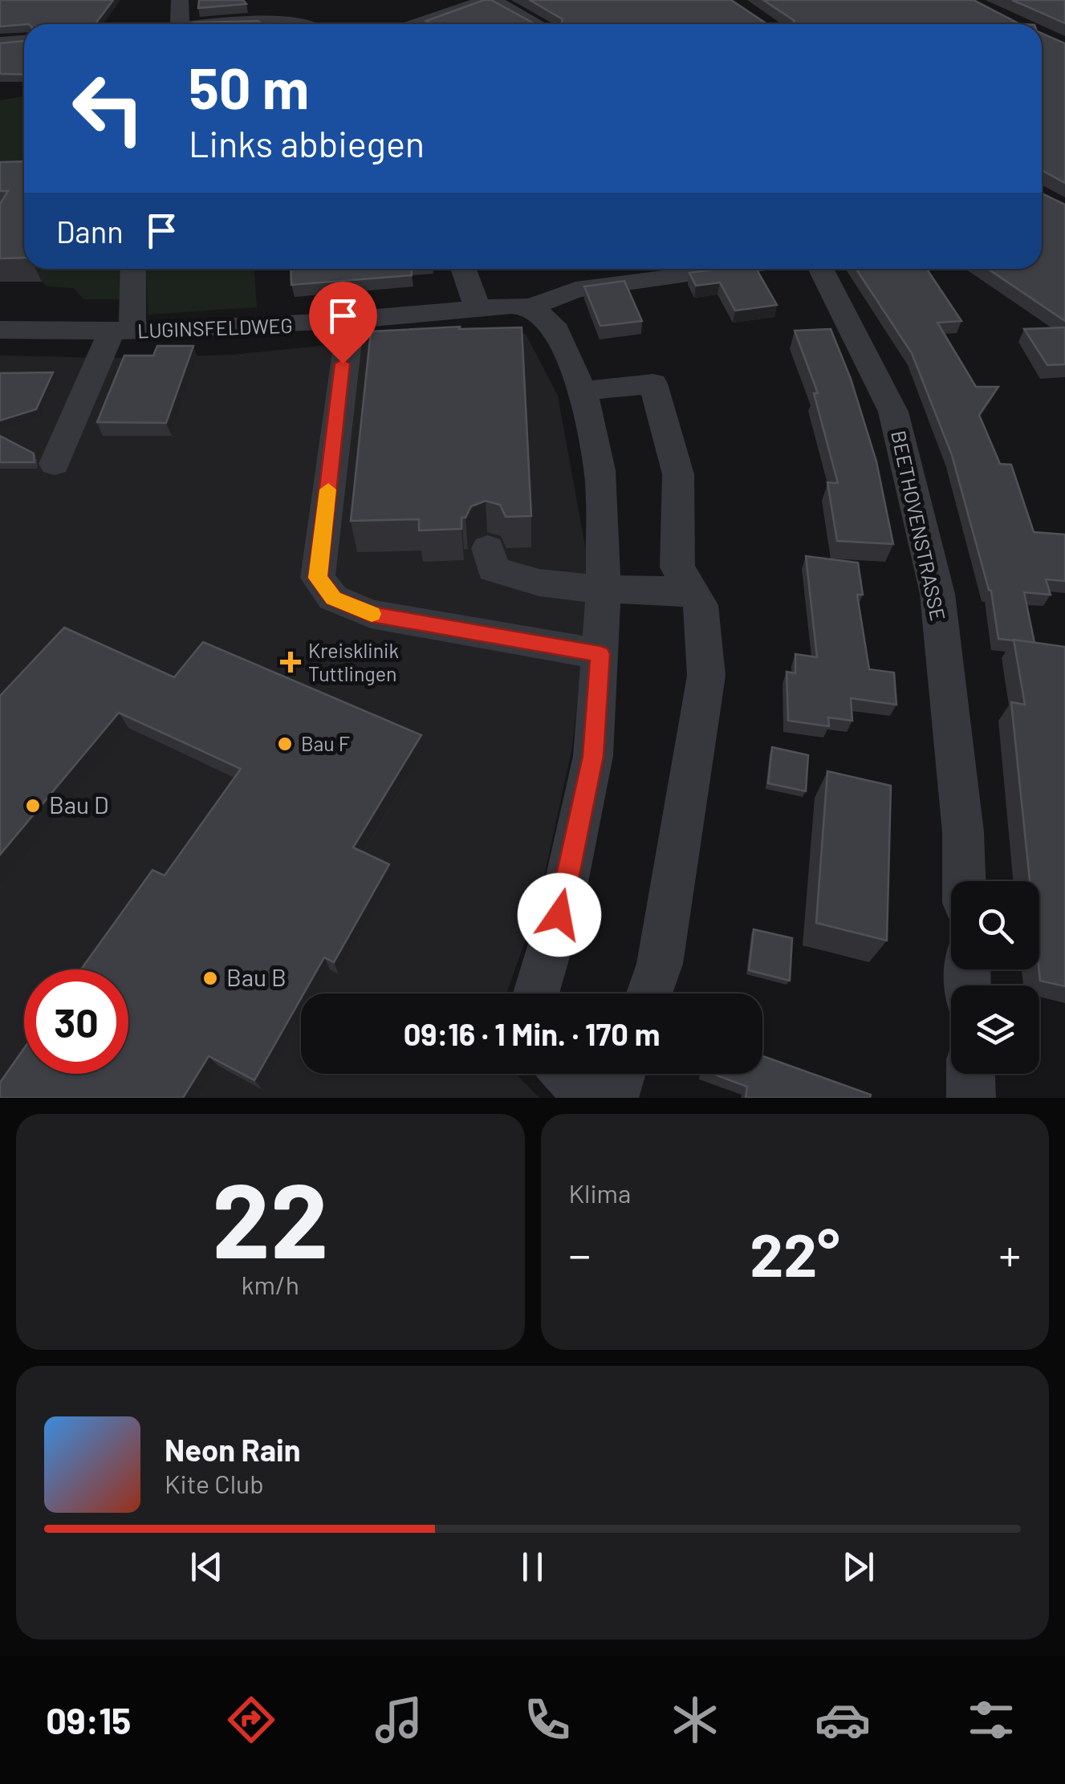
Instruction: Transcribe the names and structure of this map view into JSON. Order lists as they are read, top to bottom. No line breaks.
{"streets":{"street":["LUGINSFELDWEG","BEETHOVENSTRASSE"]},"places":{"health":["Kreisklinik Tuttlingen"],"other":["Bau F","Bau D","Bau B"]},"page":{"turn":["50 m","Links abbiegen"],"then":"Dann","limit":"30","trip":"09:16 · 1 Min. · 170 m","tile":[["22","km/h"],"Klima"],"heat":["−","22°","+"],"song":["Neon Rain","Kite Club"],"tabs":"09:15"}}
